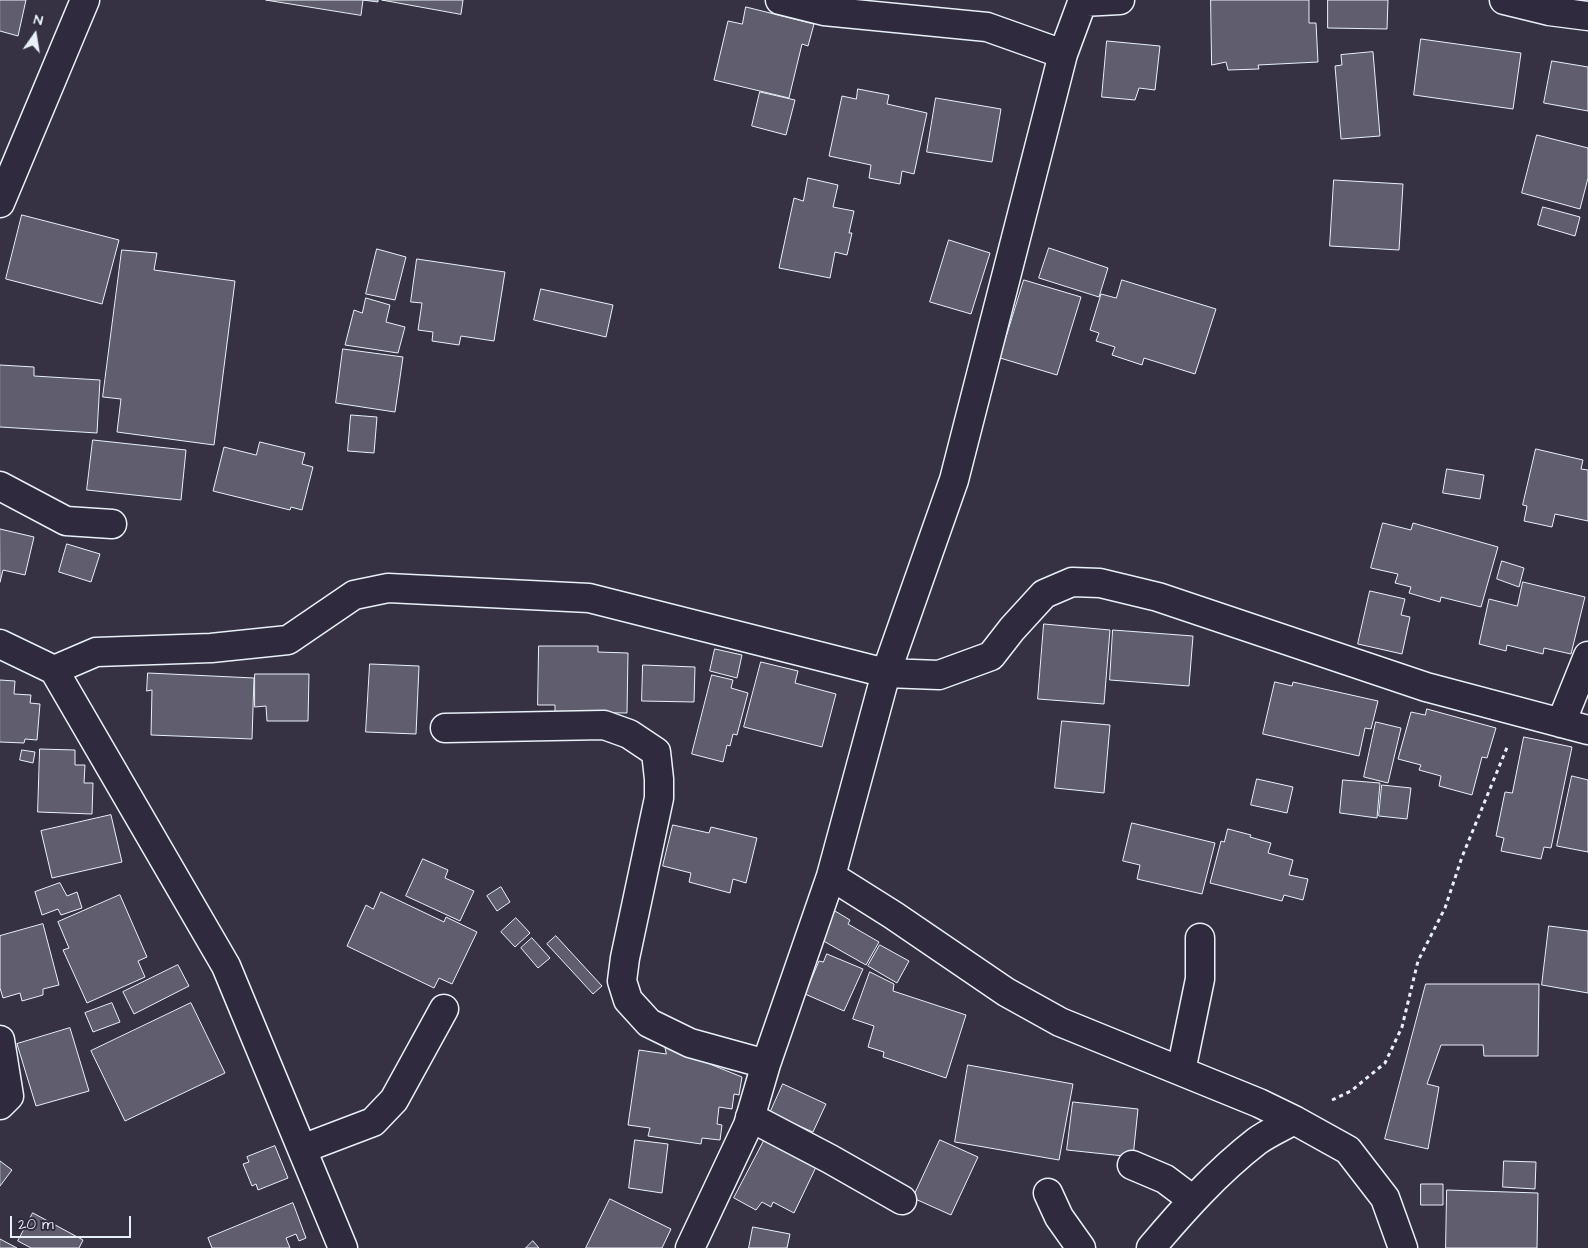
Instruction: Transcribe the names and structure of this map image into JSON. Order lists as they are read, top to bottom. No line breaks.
{"scale_bar":"20 m","north":"top"}
